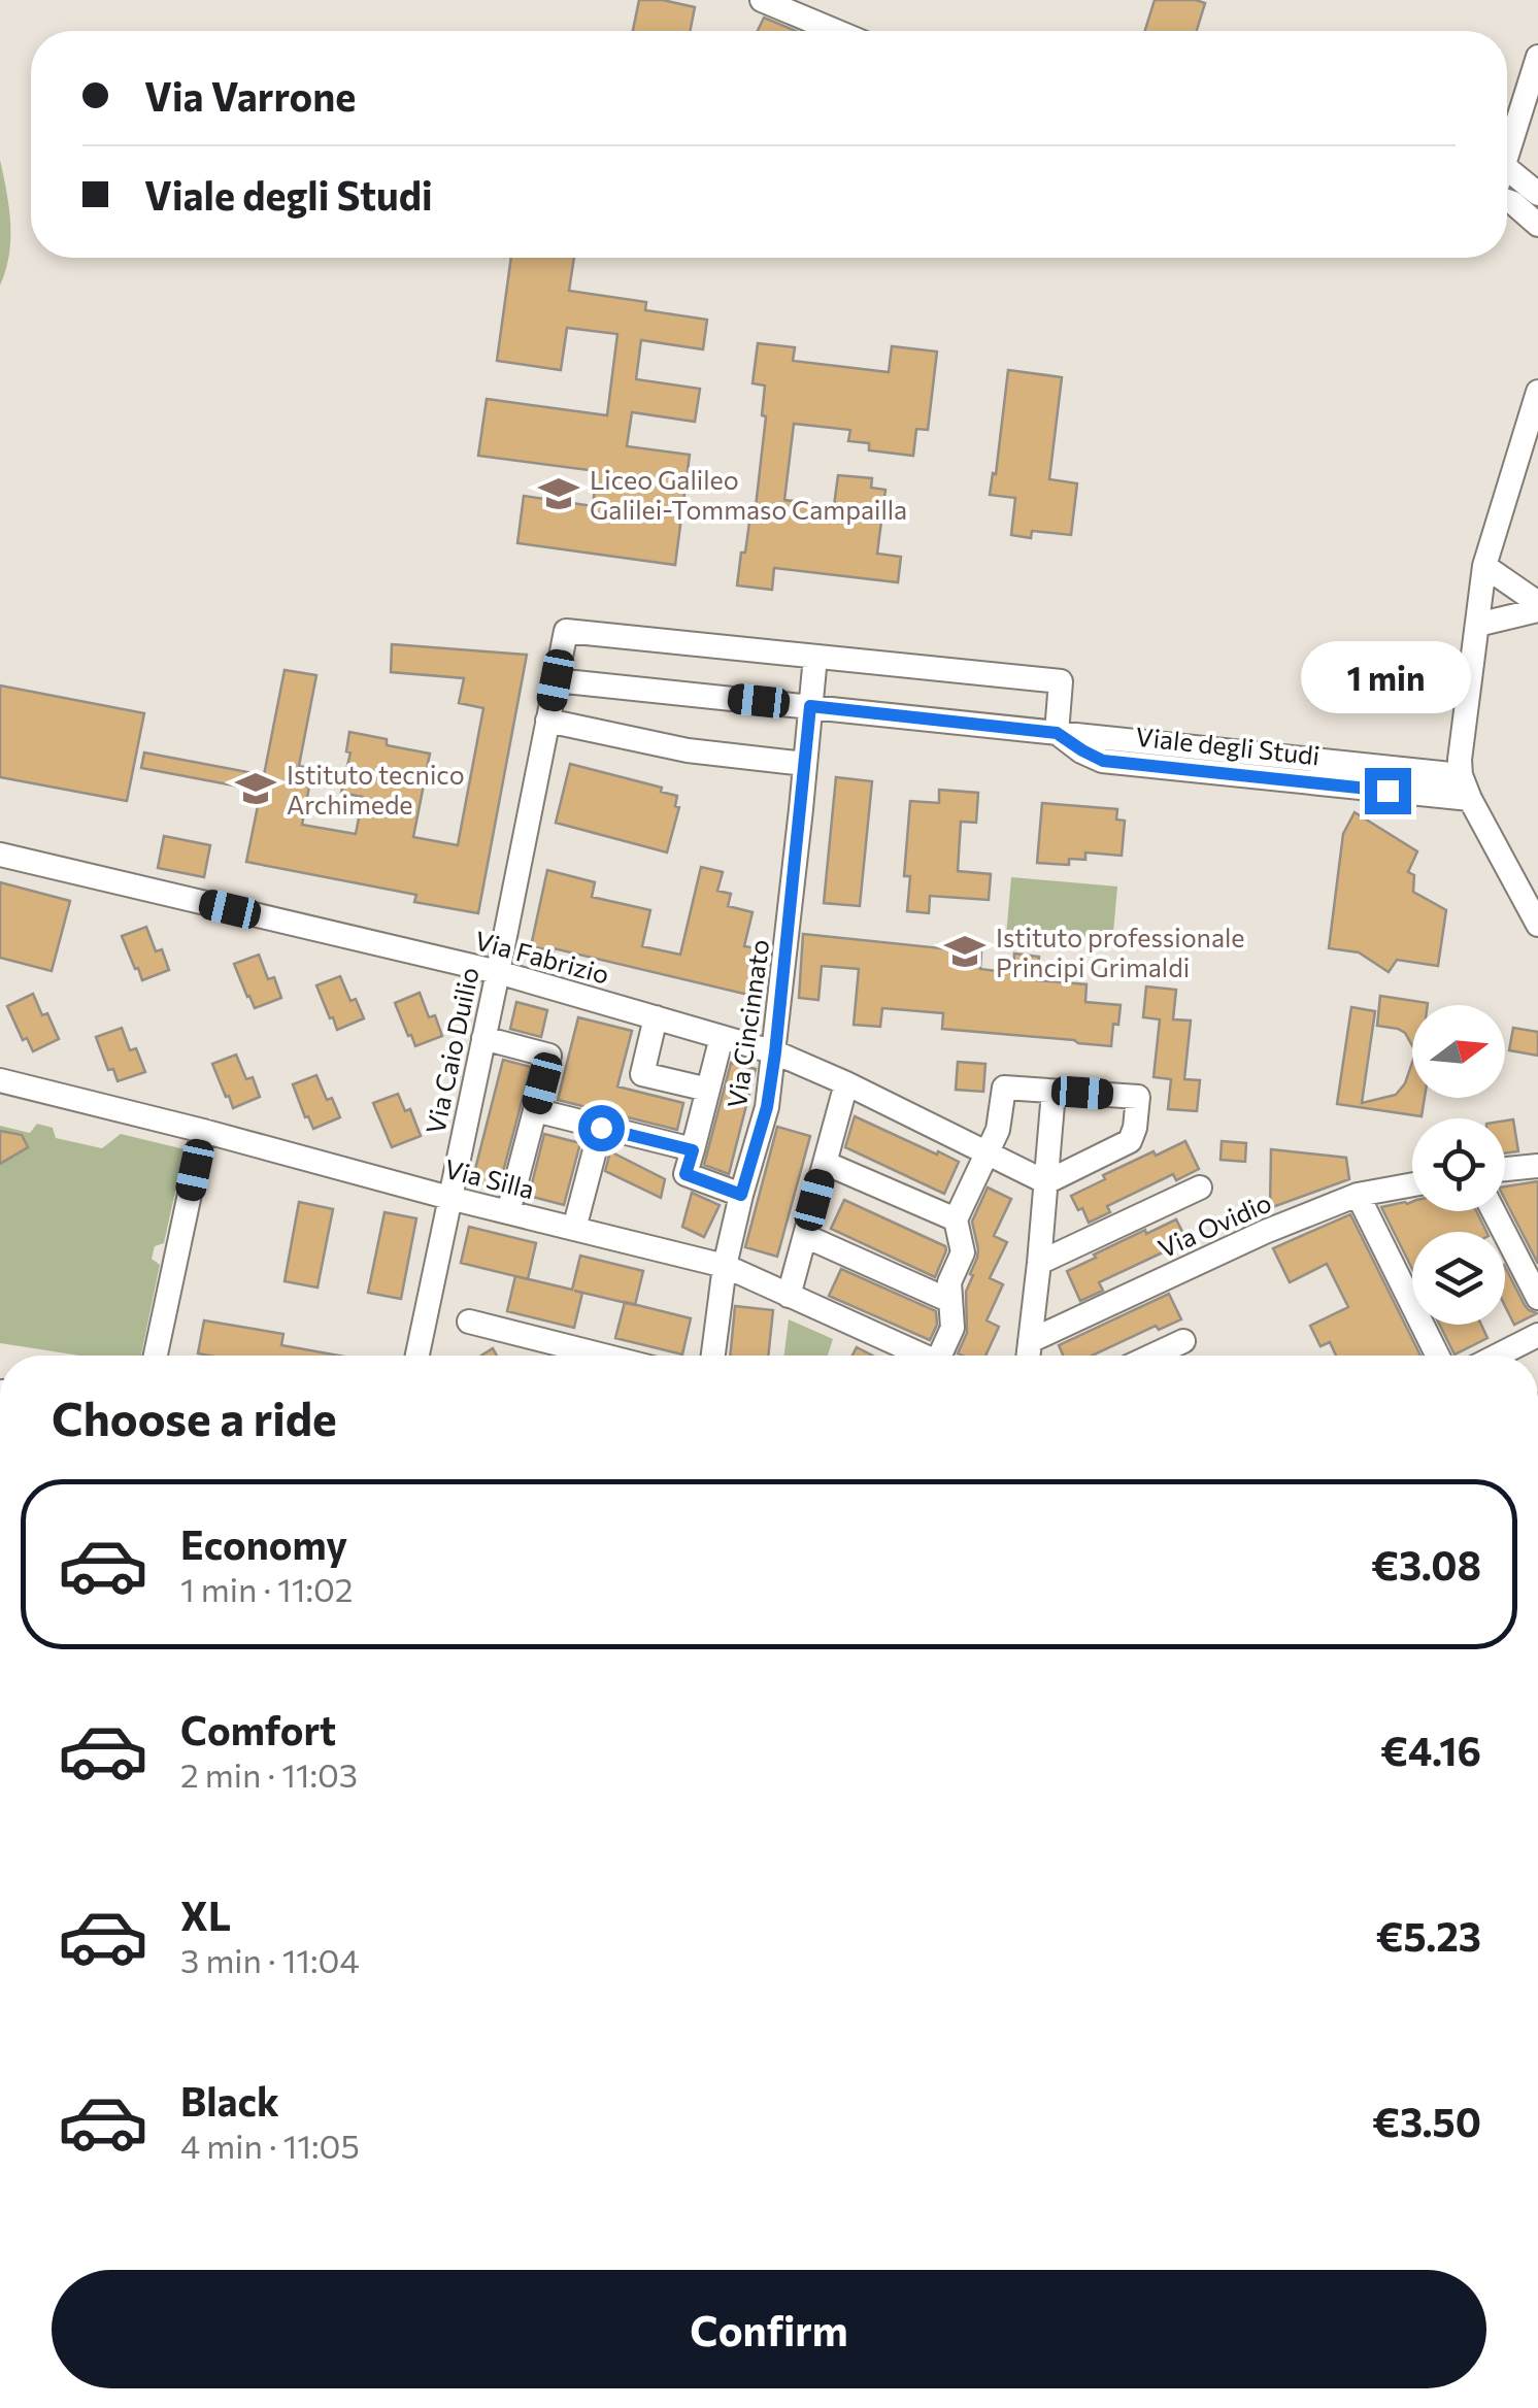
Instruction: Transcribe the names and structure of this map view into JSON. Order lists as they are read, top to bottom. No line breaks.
{"streets":{"street":["Viale degli Studi","Via Fabrizio","Via Cincinnato","Via Caio Duilio","Via Silla","Via Ovidio"]},"crossings":[["Via Fabrizio","Via Cincinnato"],["Via Fabrizio","Via Caio Duilio"],["Via Cincinnato","Via Caio Duilio"],["Via Cincinnato","Via Silla"],["Via Caio Duilio","Via Silla"]],"places":{"school or university":["Liceo Galileo Galilei-Tommaso Campailla","Istituto tecnico Archimede","Istituto professionale Principi Grimaldi"]},"north":"right","page":{"banner":["Via Varrone","Viale degli Studi"],"bubble":"1 min","heading":"Choose a ride","list":[{"name":"Economy","note":"1 min · 11:02","value":"€3.08"},{"name":"Comfort","note":"2 min · 11:03","value":"€4.16"},{"name":"XL","note":"3 min · 11:04","value":"€5.23"},{"name":"Black","note":"4 min · 11:05","value":"€3.50"}],"buttons":"Confirm"}}
